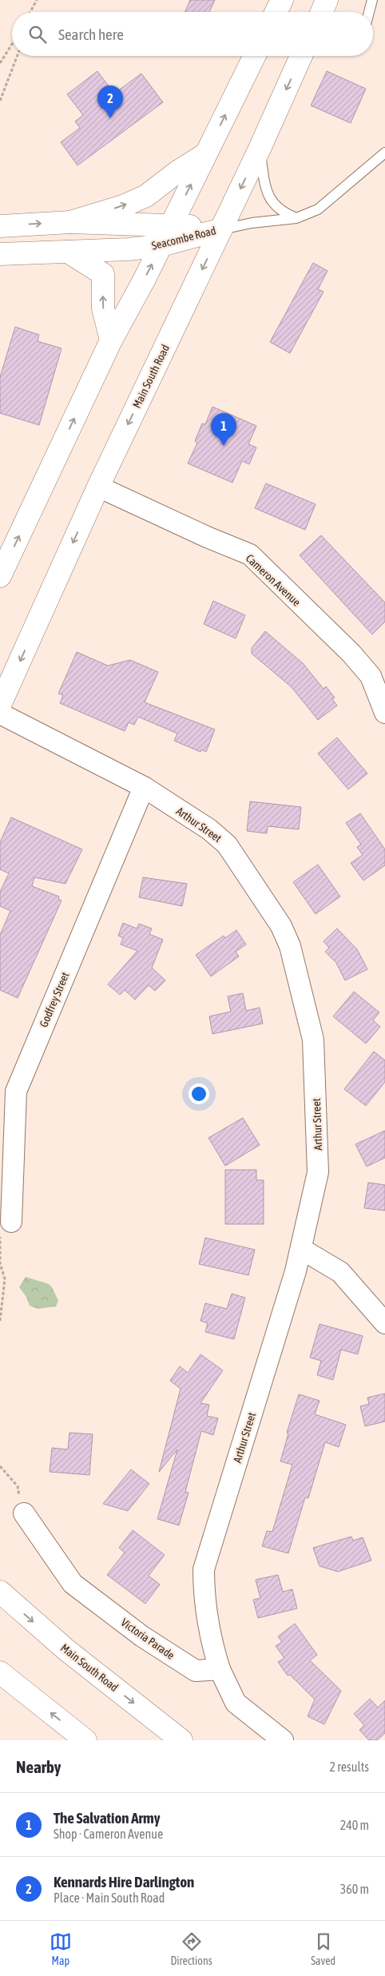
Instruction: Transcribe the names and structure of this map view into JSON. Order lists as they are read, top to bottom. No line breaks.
{"streets":{"main road":["Seacombe Road","Main South Road"],"street":["Cameron Avenue","Arthur Street","Godfrey Street","Victoria Parade"]},"crossings":[["Seacombe Road","Main South Road"],["Main South Road","Cameron Avenue"],["Arthur Street","Godfrey Street"],["Arthur Street","Victoria Parade"]],"page":{"search":"Search here","pins":["2","1"],"heading":["Nearby","2 results"],"list":[{"mark":"1","name":"The Salvation Army","note":"Shop · Cameron Avenue","value":"240 m"},{"mark":"2","name":"Kennards Hire Darlington","note":"Place · Main South Road","value":"360 m"}],"nav":["Map","Directions","Saved"]}}
